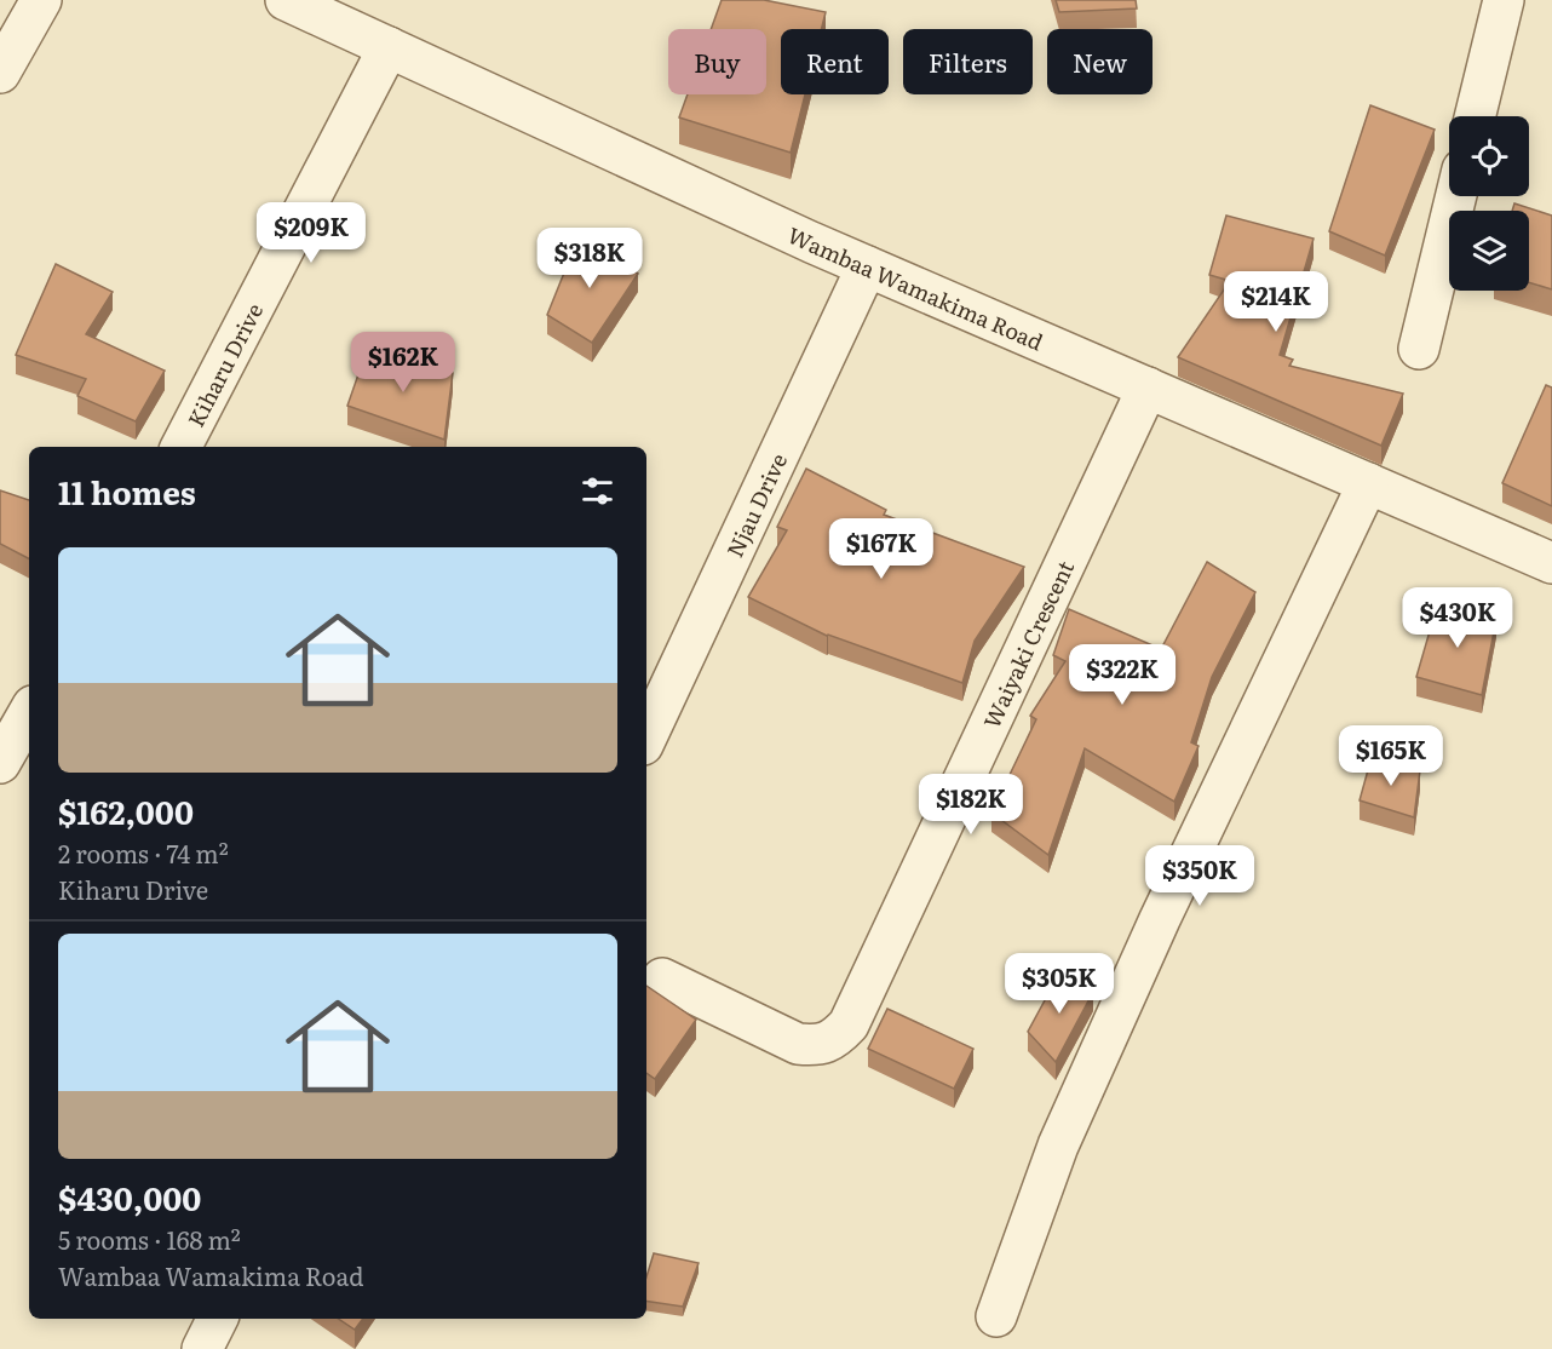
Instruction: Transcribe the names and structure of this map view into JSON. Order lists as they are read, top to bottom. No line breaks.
{"streets":{"street":["Wambaa Wamakima Road","Kiharu Drive","Njau Drive","Waiyaki Crescent"]},"crossings":[["Wambaa Wamakima Road","Kiharu Drive"],["Wambaa Wamakima Road","Njau Drive"],["Wambaa Wamakima Road","Waiyaki Crescent"]],"page":{"chip":["Buy","Rent","Filters","New"],"price":["$209K","$318K","$214K","$162K","$167K","$430K","$322K","$165K","$182K","$350K","$305K"],"heading":"11 homes","list":[{"name":"$162,000","note":"2 rooms · 74 m² · Kiharu Drive"},{"name":"$430,000","note":"5 rooms · 168 m² · Wambaa Wamakima Road"}]}}
